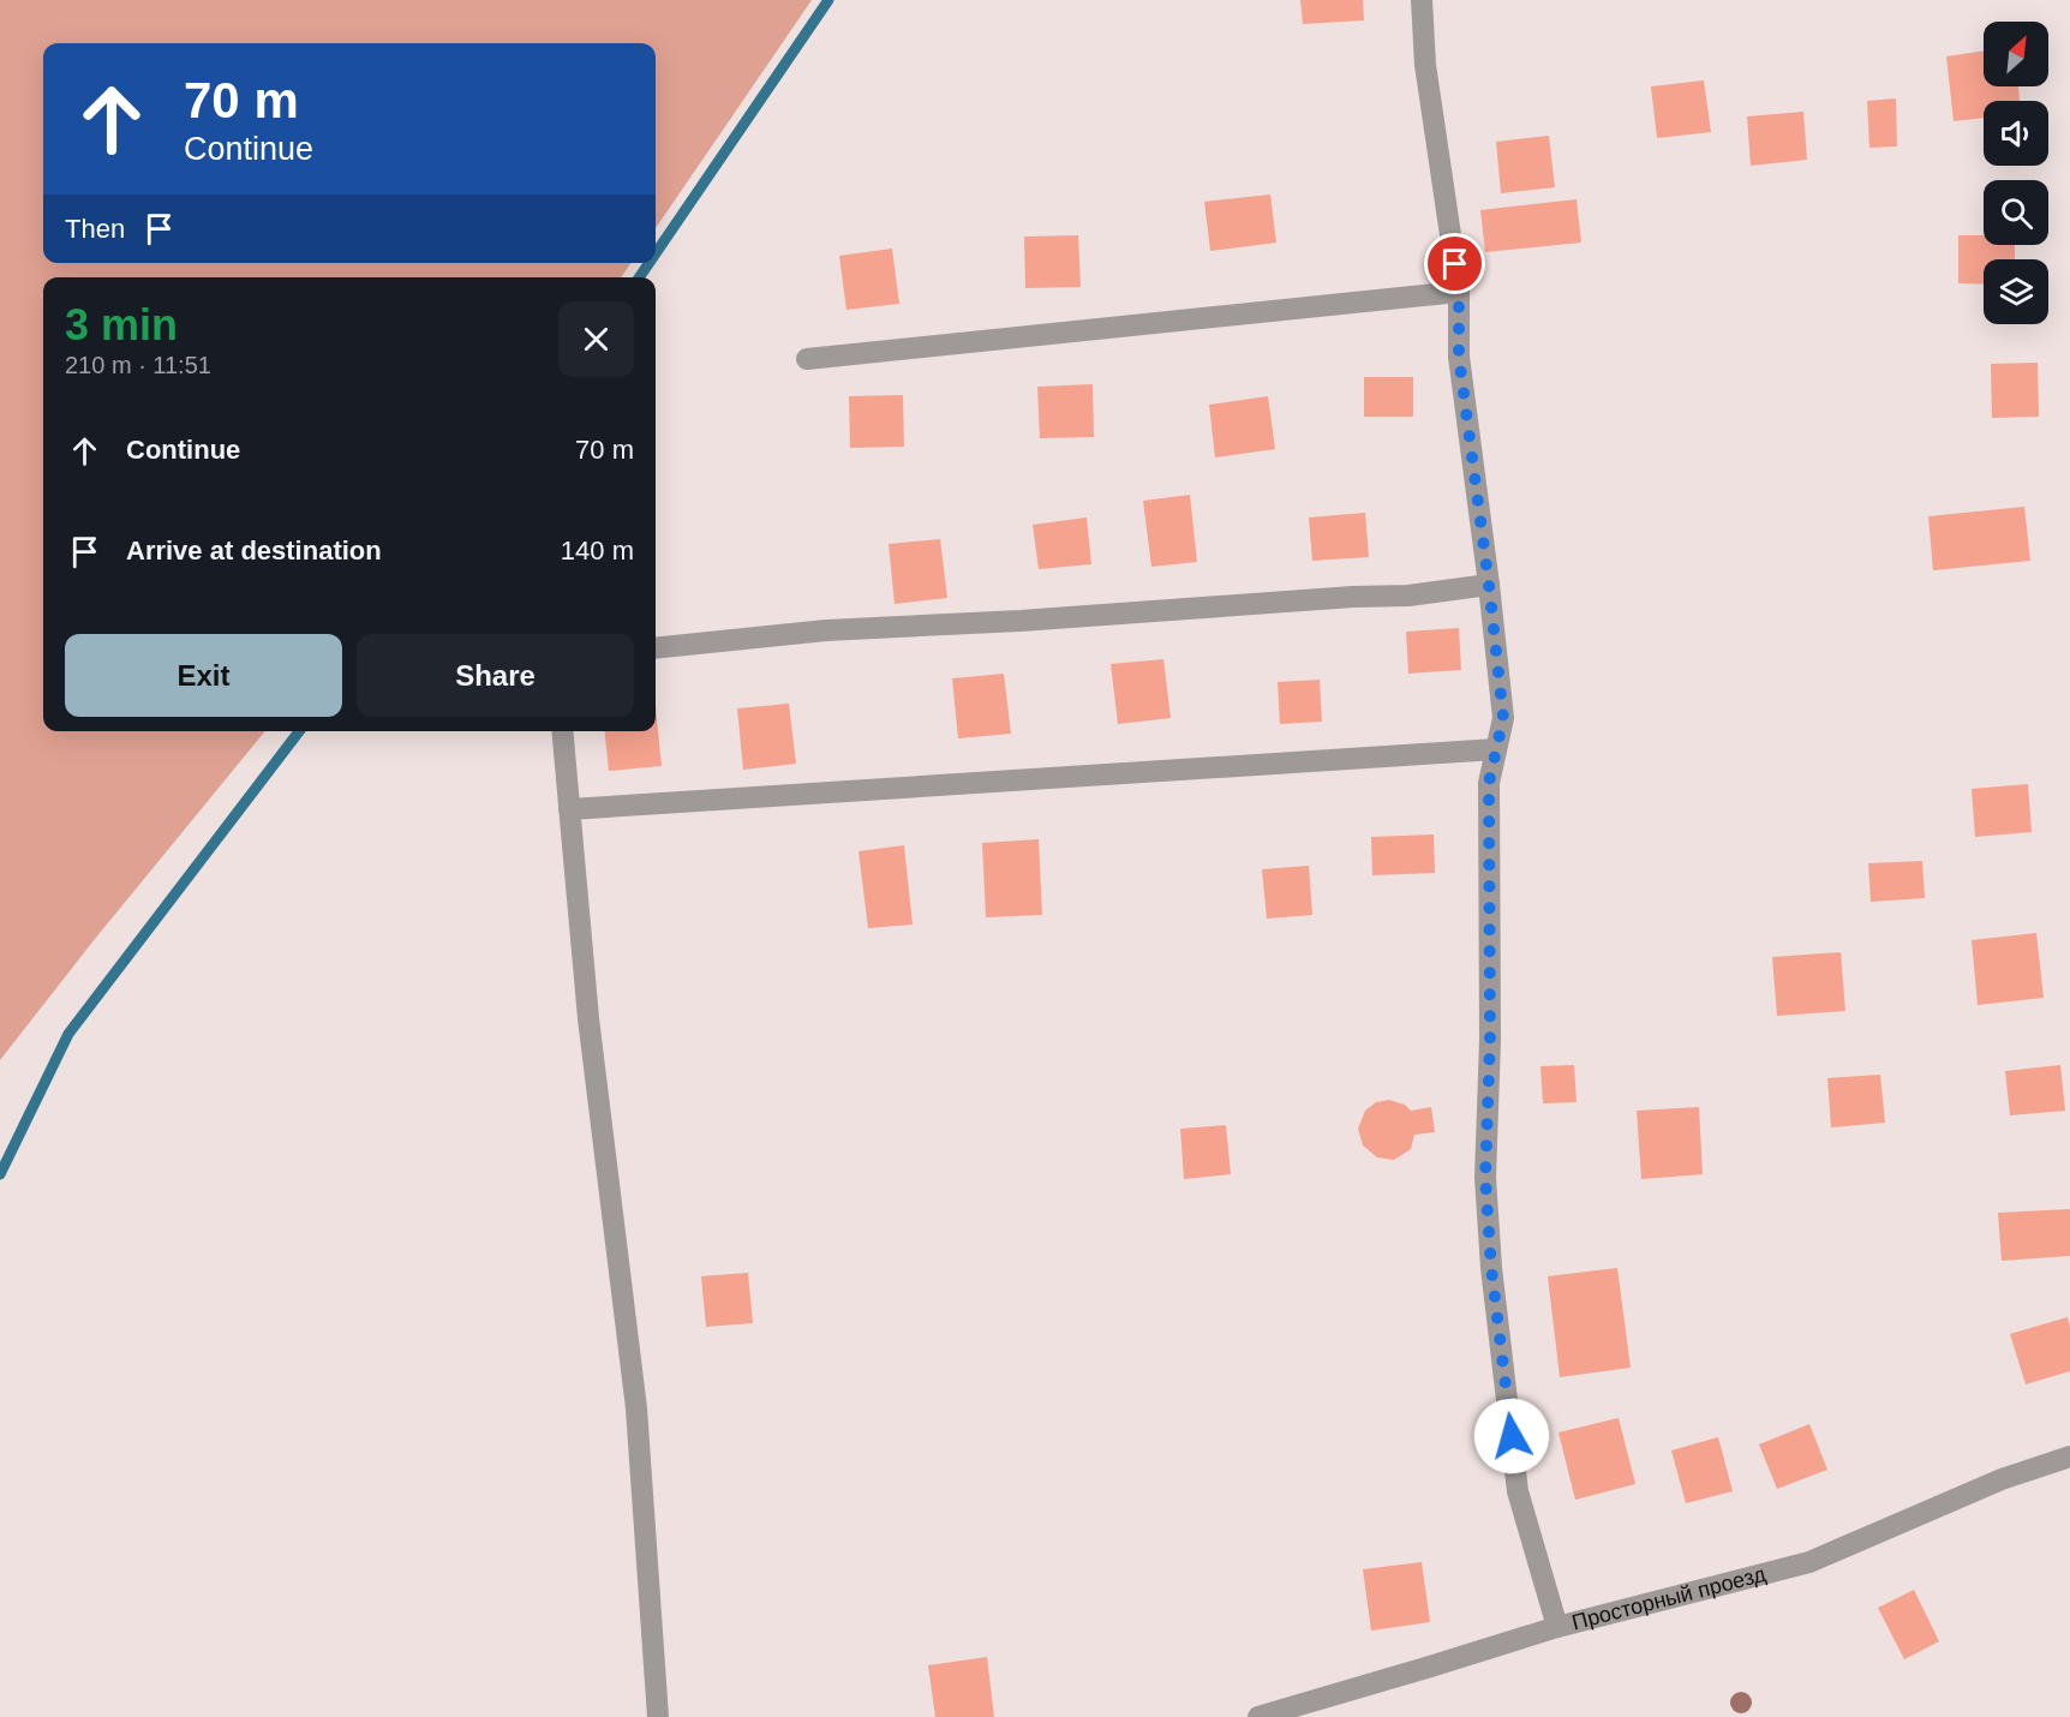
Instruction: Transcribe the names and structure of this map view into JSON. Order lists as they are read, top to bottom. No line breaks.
{"streets":{"street":["Просторный проезд"]},"north":"top right","page":{"turn":["70 m","Continue"],"then":"Then","heading":["3 min","210 m · 11:51"],"list":[{"name":"Continue","value":"70 m"},{"name":"Arrive at destination","value":"140 m"}],"buttons":["Exit","Share"]}}
